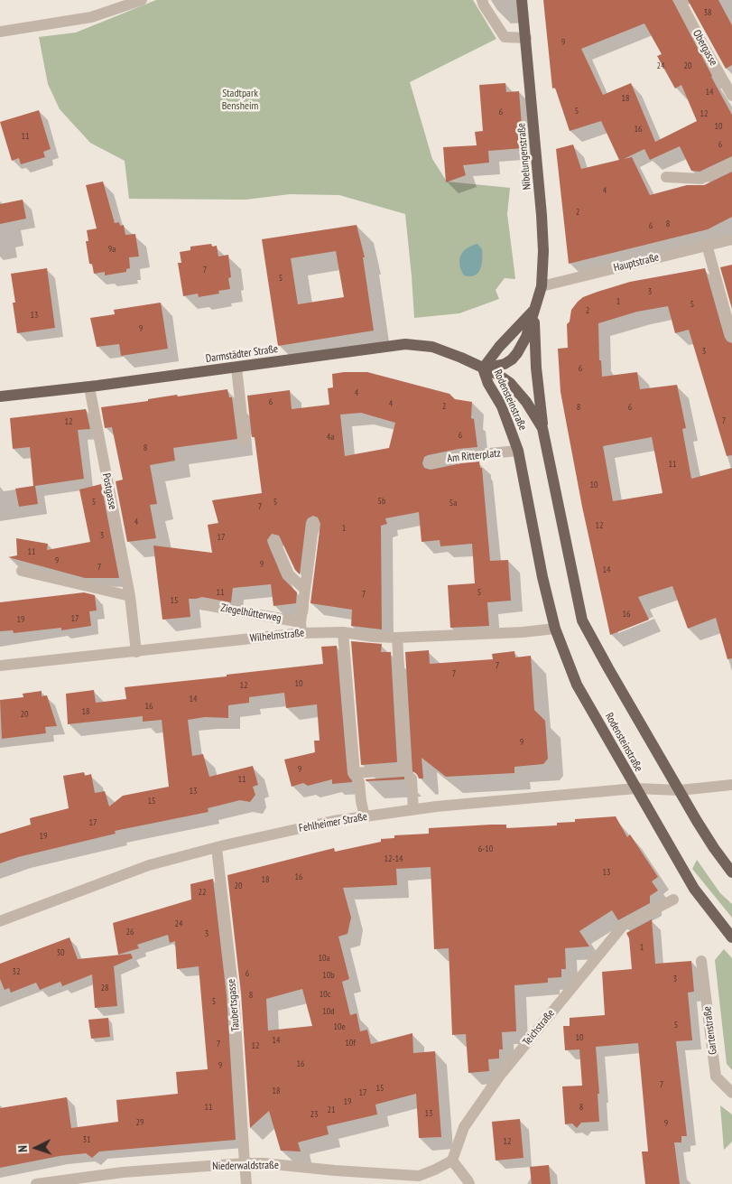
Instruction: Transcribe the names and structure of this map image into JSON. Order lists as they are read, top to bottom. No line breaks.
{"streets":{"main road":["Nibelungenstraße","Darmstädter Straße","Rodensteinstraße"],"street":["Obergasse","Hauptstraße","Am Ritterplatz","Postgasse","Ziegelhütterweg","Wilhelmstraße","Fehlheimer Straße","Taubertsgasse","Teichstraße","Gartenstraße","Niederwaldstraße"]},"crossings":[["Nibelungenstraße","Hauptstraße"],["Nibelungenstraße","Darmstädter Straße"],["Nibelungenstraße","Rodensteinstraße"],["Darmstädter Straße","Rodensteinstraße"],["Darmstädter Straße","Postgasse"],["Rodensteinstraße","Am Ritterplatz"],["Rodensteinstraße","Wilhelmstraße"],["Rodensteinstraße","Fehlheimer Straße"],["Postgasse","Wilhelmstraße"],["Ziegelhütterweg","Wilhelmstraße"],["Fehlheimer Straße","Taubertsgasse"],["Taubertsgasse","Niederwaldstraße"],["Teichstraße","Niederwaldstraße"]],"parks":["Stadtpark Bensheim"],"house_numbers":["38","9","24","20","14","18","5","6","12","10","16","11","6","4","2","8","6","9a","7","5","3","1","5","2","13","9","3","6","4","6","4","2","8","6","7","12","6","4a","8","11","10","5b","5","5","5a","7","4","12","1","3","17","11","9","9","7","14","11","5","7","15","16","17","19","7","7","10","12","14","16","18","20","9","9","11","13","15","17","19","6-10","12-14","13","16","18","20","22","24","26","3","1","30","10a","32","6","10b","3","28","10c","8","5","10d","5","10e","10","14","10f","7","12","16","9","7","15","18","17","19","11","8","21","13","23","29","9","31","12"],"north":"left"}
